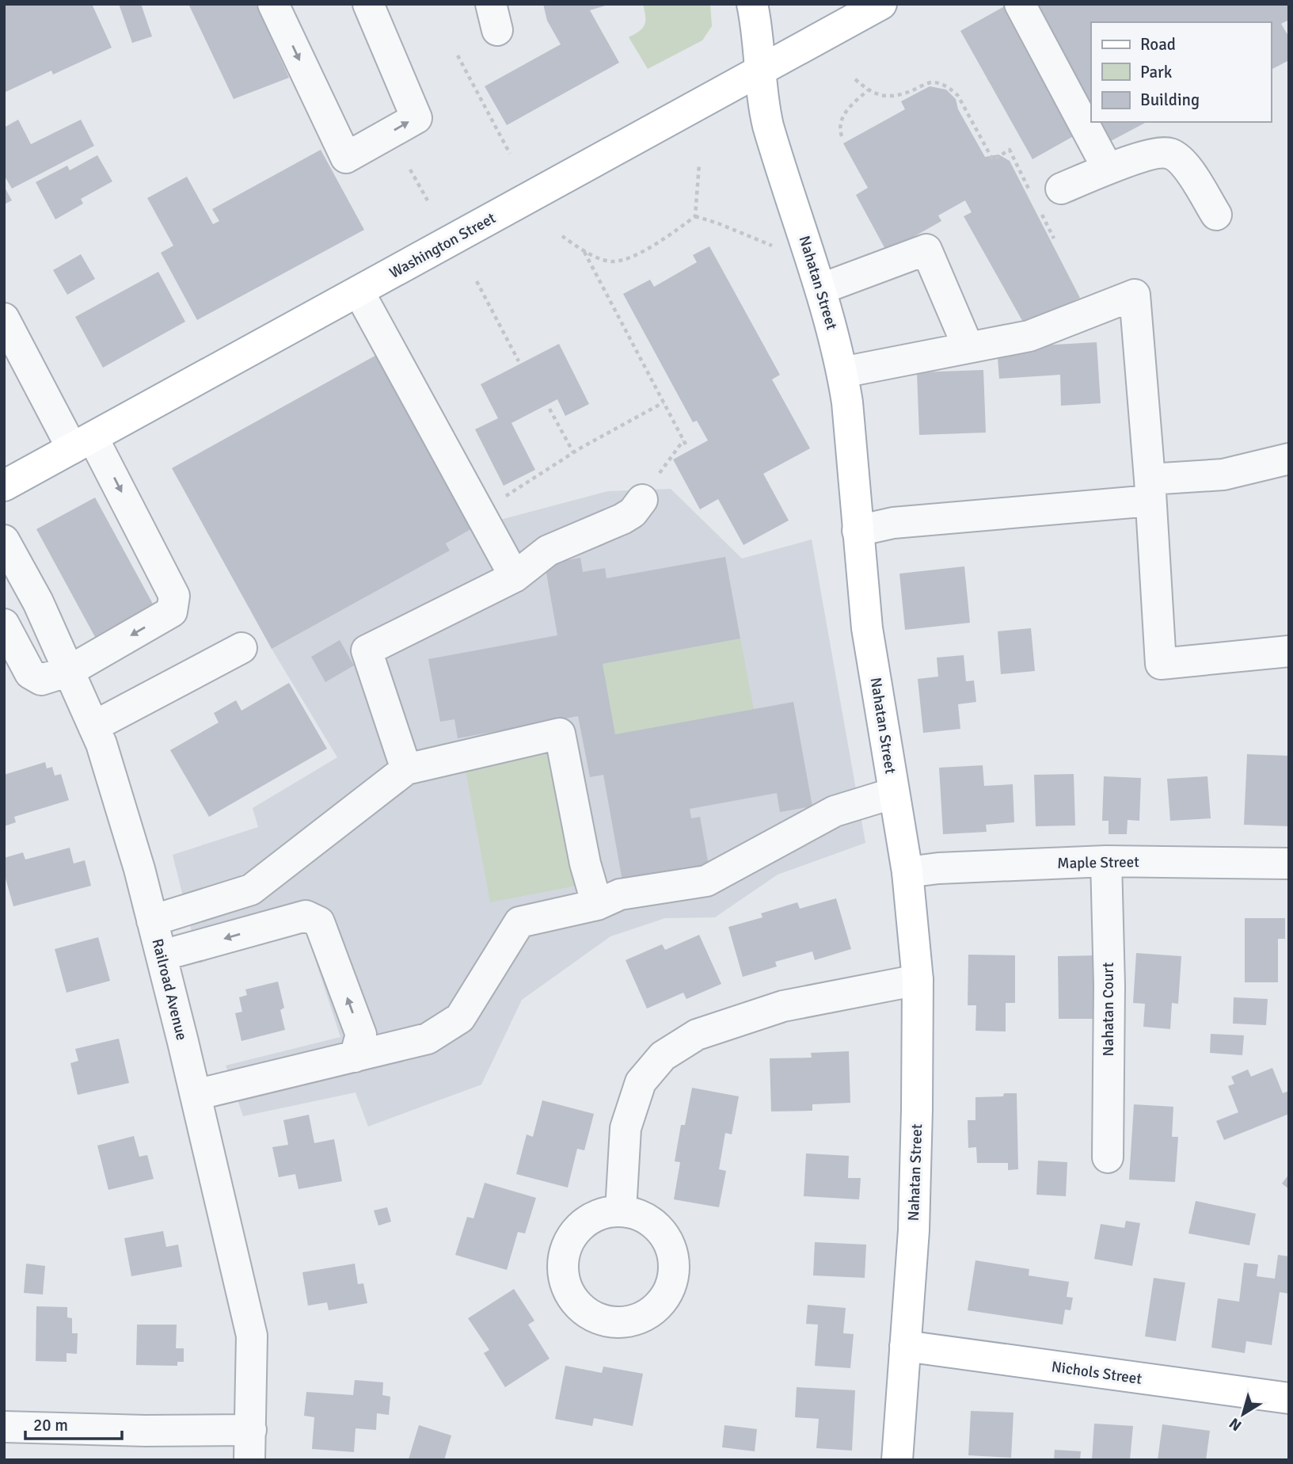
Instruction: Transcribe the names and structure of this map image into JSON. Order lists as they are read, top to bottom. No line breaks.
{"streets":{"main road":["Washington Street","Nahatan Street","Nichols Street"],"street":["Maple Street","Railroad Avenue","Nahatan Court"]},"crossings":[["Washington Street","Nahatan Street"],["Nahatan Street","Maple Street"],["Nahatan Street","Nichols Street"],["Maple Street","Nahatan Court"]],"legend":["Road","Park","Building"],"scale_bar":"20 m","north":"bottom left"}
